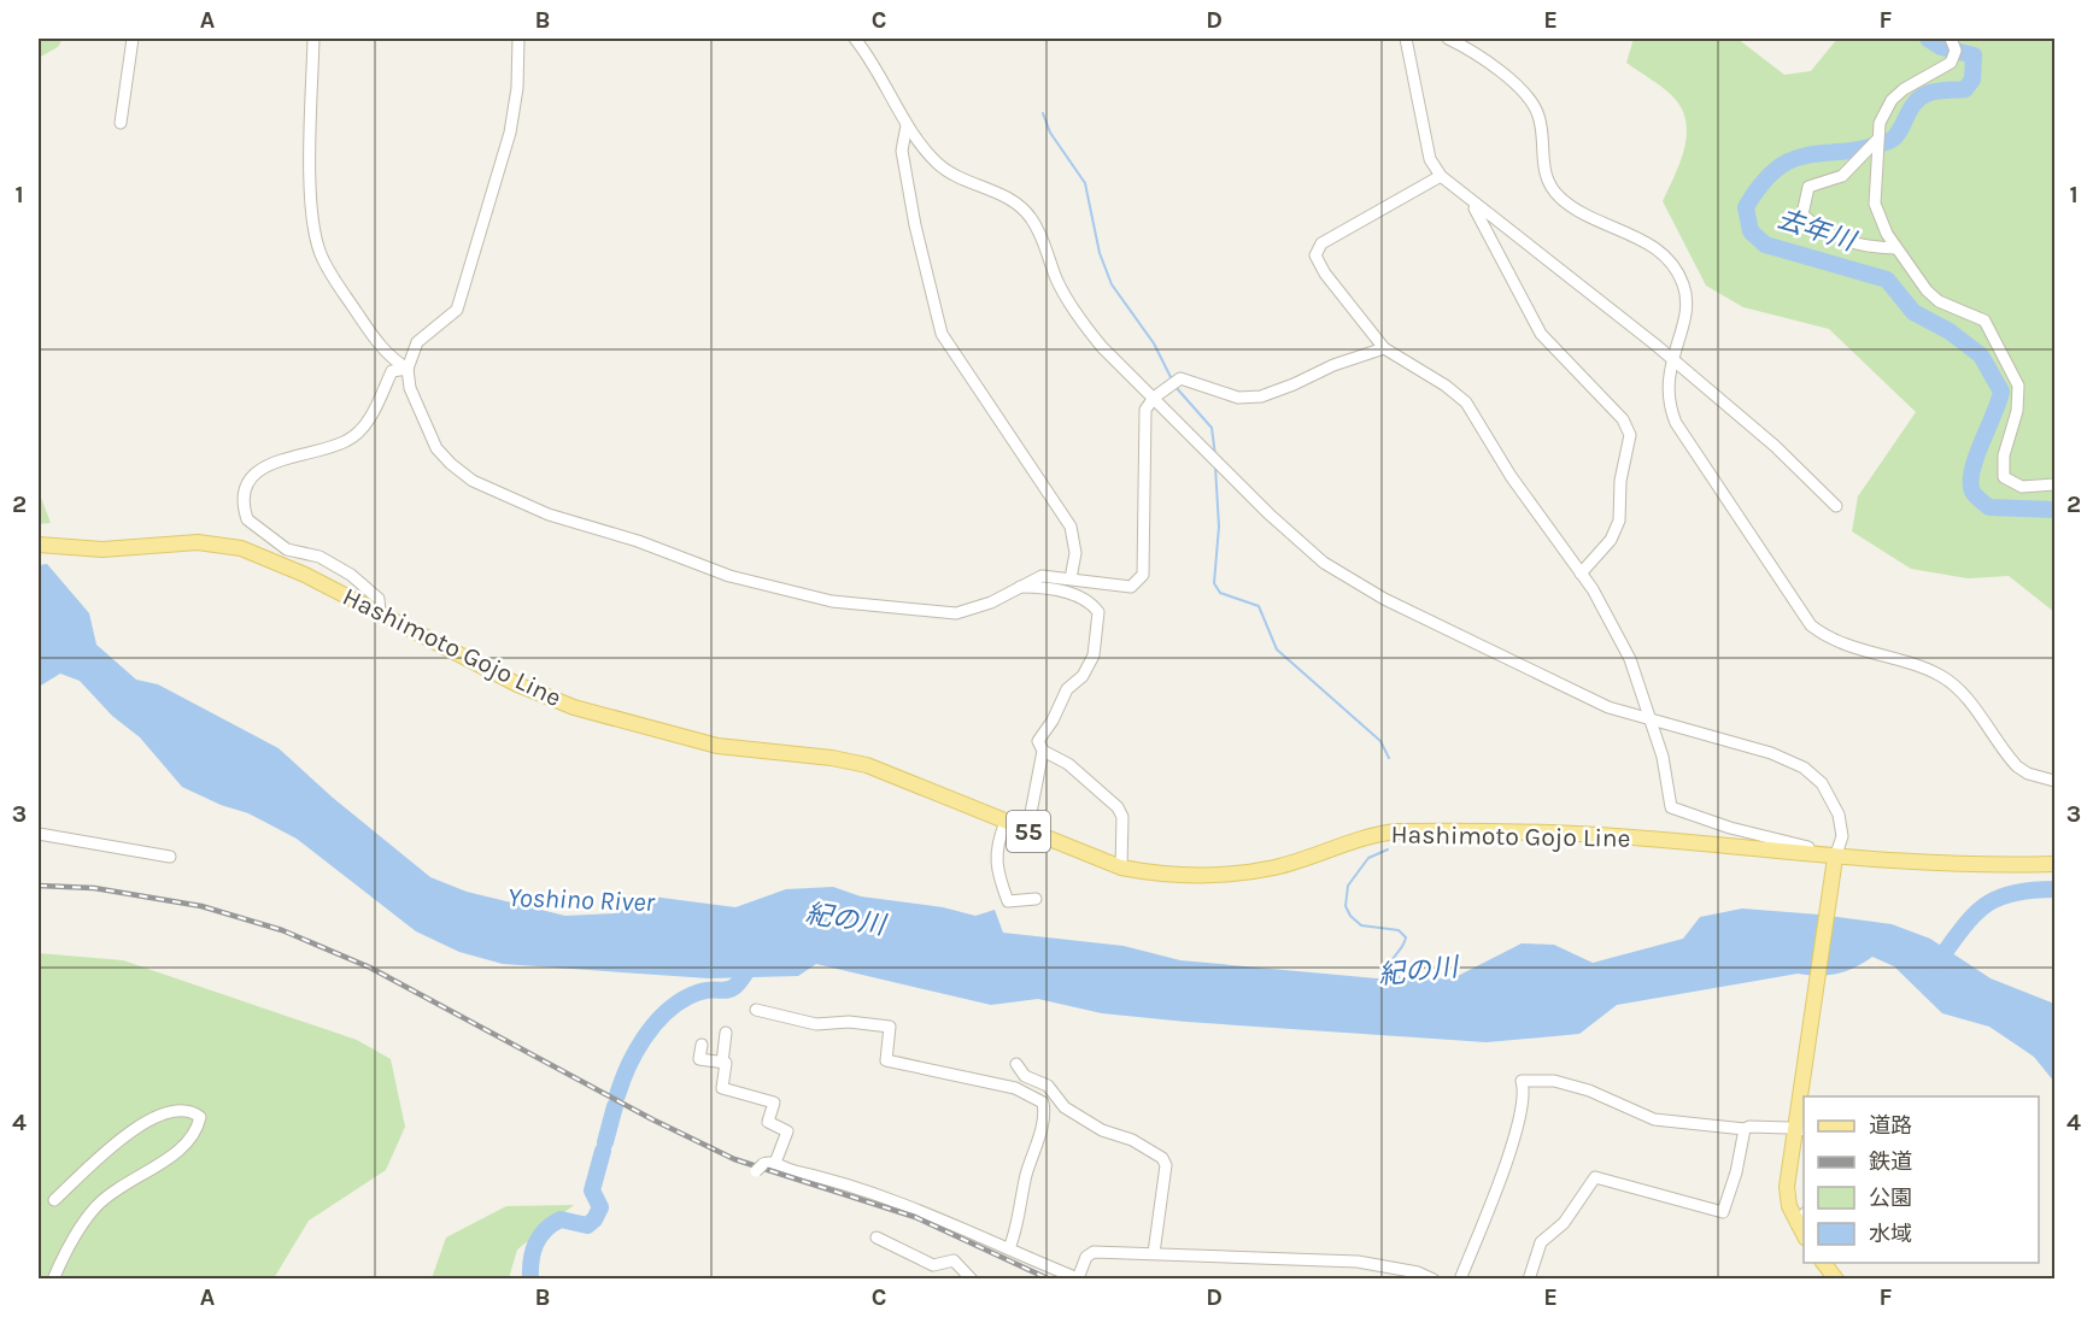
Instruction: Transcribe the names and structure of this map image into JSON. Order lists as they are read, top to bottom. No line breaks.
{"streets":{"main road":["Hashimoto Gojo Line","55"]},"water":["去年川","Yoshino River","紀の川"],"legend":["道路","鉄道","公園","水域"],"grid":{"columns":["A","B","C","D","E","F"],"rows":["1","2","3","4"]}}
